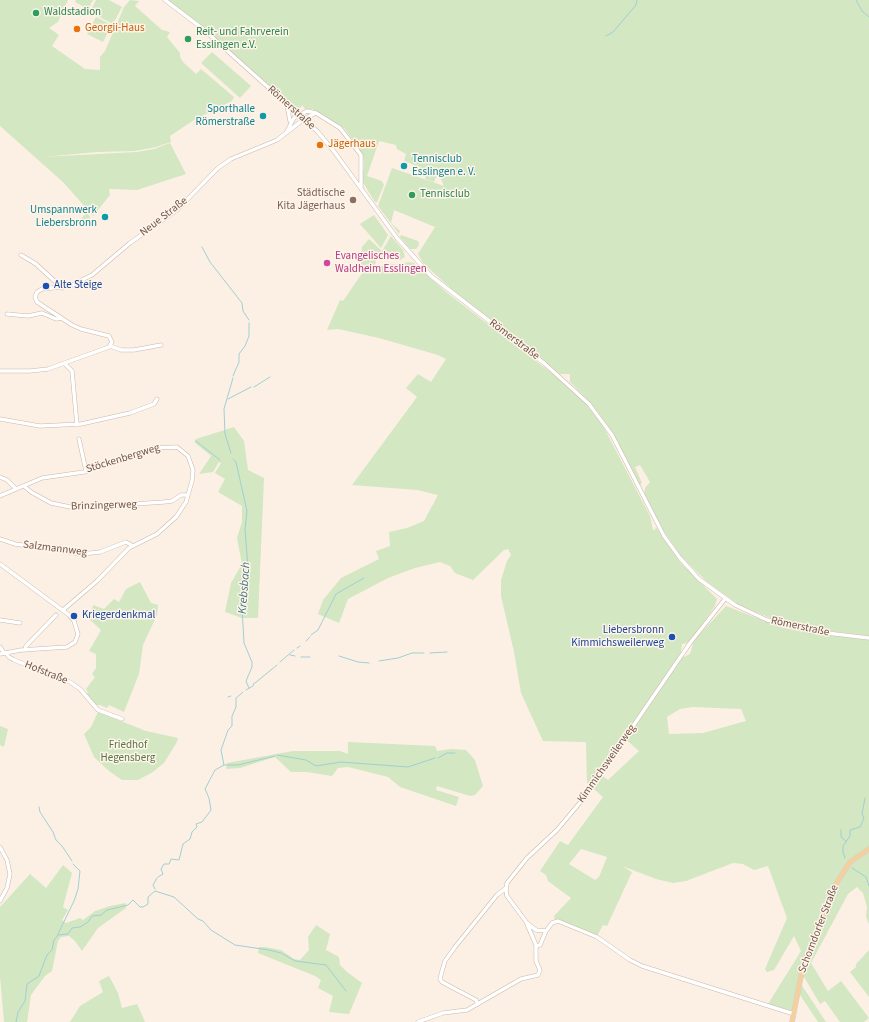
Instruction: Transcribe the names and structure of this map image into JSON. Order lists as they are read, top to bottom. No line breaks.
{"streets":{"main road":["Schorndorfer Straße"],"street":["Römerstraße","Neue Straße","Stöckenbergweg","Brinzingerweg","Salzmannweg","Hofstraße","Kimmichsweilerweg"]},"crossings":[["Römerstraße","Neue Straße"],["Römerstraße","Kimmichsweilerweg"],["Stöckenbergweg","Brinzingerweg"],["Stöckenbergweg","Salzmannweg"]],"water":["Krebsbach"],"parks":["Friedhof Hegensberg"],"places":["Waldstadion","Georgii-Haus","Reit- und Fahrverein Esslingen e.V.","Sporthalle Römerstraße","Jägerhaus","Tennisclub Esslingen e. V.","Tennisclub","Städtische Kita Jägerhaus","Umspannwerk Liebersbronn","Evangelisches Waldheim Esslingen","Alte Steige","Kriegerdenkmal","Liebersbronn Kimmichsweilerweg"]}
